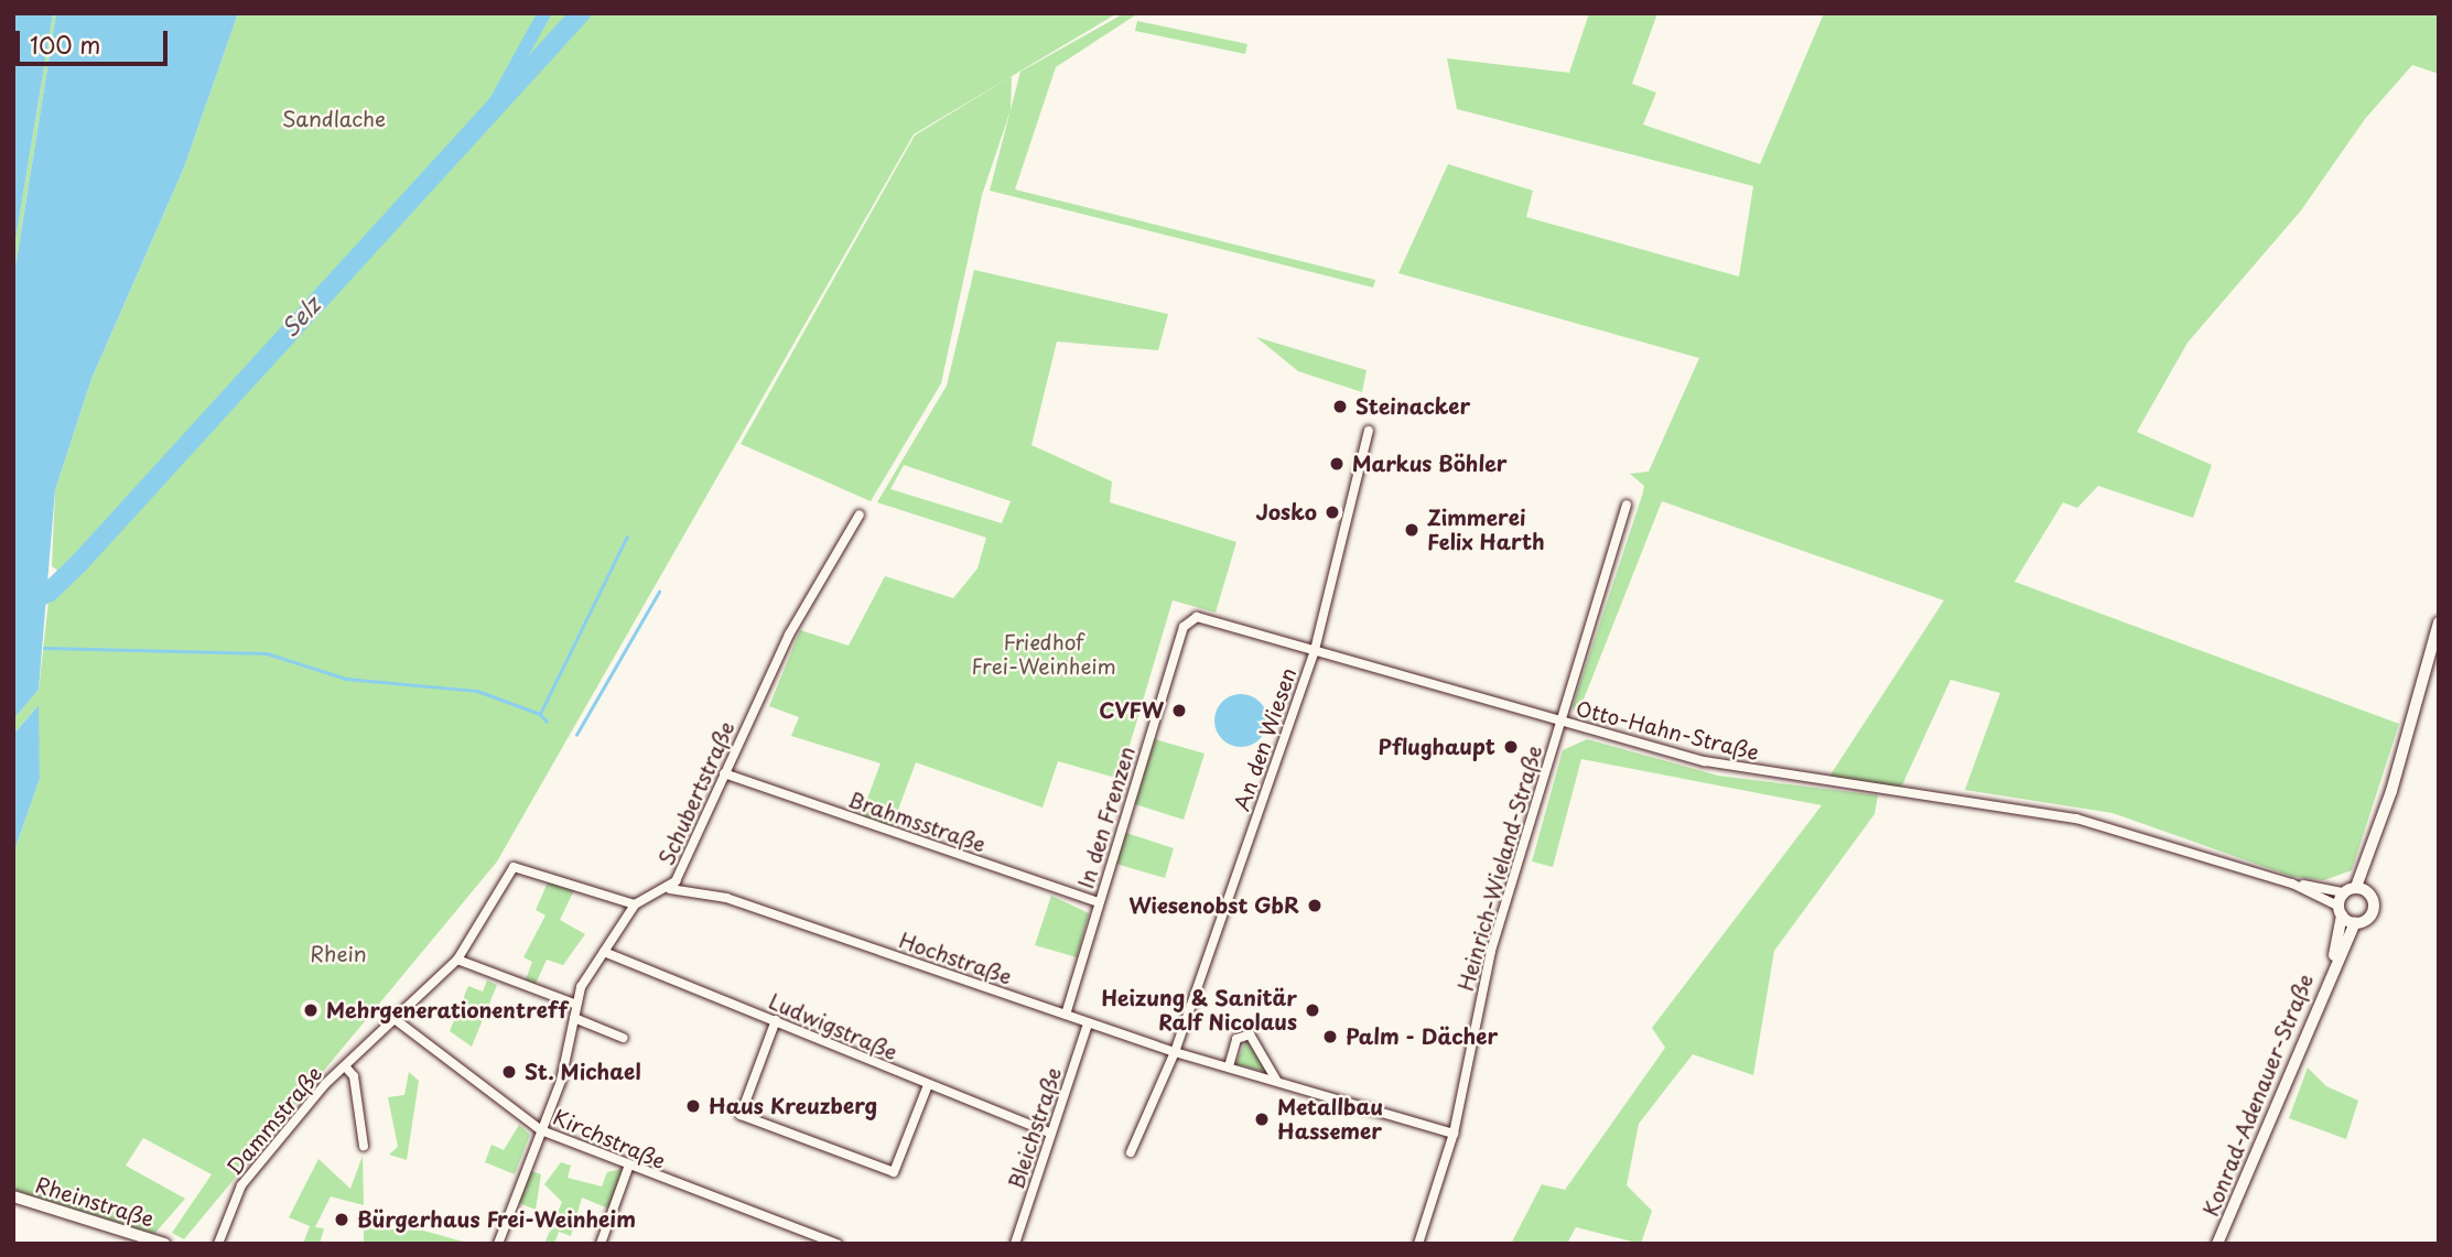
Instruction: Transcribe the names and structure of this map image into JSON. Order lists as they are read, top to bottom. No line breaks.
{"streets":{"main road":["Konrad-Adenauer-Straße"],"street":["Otto-Hahn-Straße","An den Wiesen","Schubertstraße","In den Frenzen","Brahmsstraße","Heinrich-Wieland-Straße","Hochstraße","Ludwigstraße","Dammstraße","Bleichstraße","Kirchstraße","Rheinstraße"]},"crossings":[["Otto-Hahn-Straße","An den Wiesen"],["Otto-Hahn-Straße","In den Frenzen"],["Otto-Hahn-Straße","Heinrich-Wieland-Straße"],["Otto-Hahn-Straße","Konrad-Adenauer-Straße"],["An den Wiesen","Hochstraße"],["Schubertstraße","Brahmsstraße"],["Schubertstraße","Hochstraße"],["Schubertstraße","Dammstraße"],["In den Frenzen","Brahmsstraße"],["In den Frenzen","Hochstraße"],["Heinrich-Wieland-Straße","Hochstraße"],["Hochstraße","Bleichstraße"],["Ludwigstraße","Bleichstraße"],["Dammstraße","Kirchstraße"]],"water":["Selz"],"parks":["Sandlache","Friedhof Frei-Weinheim","Rhein"],"places":["Steinacker","Markus Böhler","Josko","Zimmerei Felix Harth","CVFW","Pflughaupt","Wiesenobst GbR","Mehrgenerationentreff","Heizung & Sanitär Ralf Nicolaus","Palm - Dächer","St. Michael","Haus Kreuzberg","Metallbau Hassemer","Bürgerhaus Frei-Weinheim"],"scale_bar":"100 m"}
